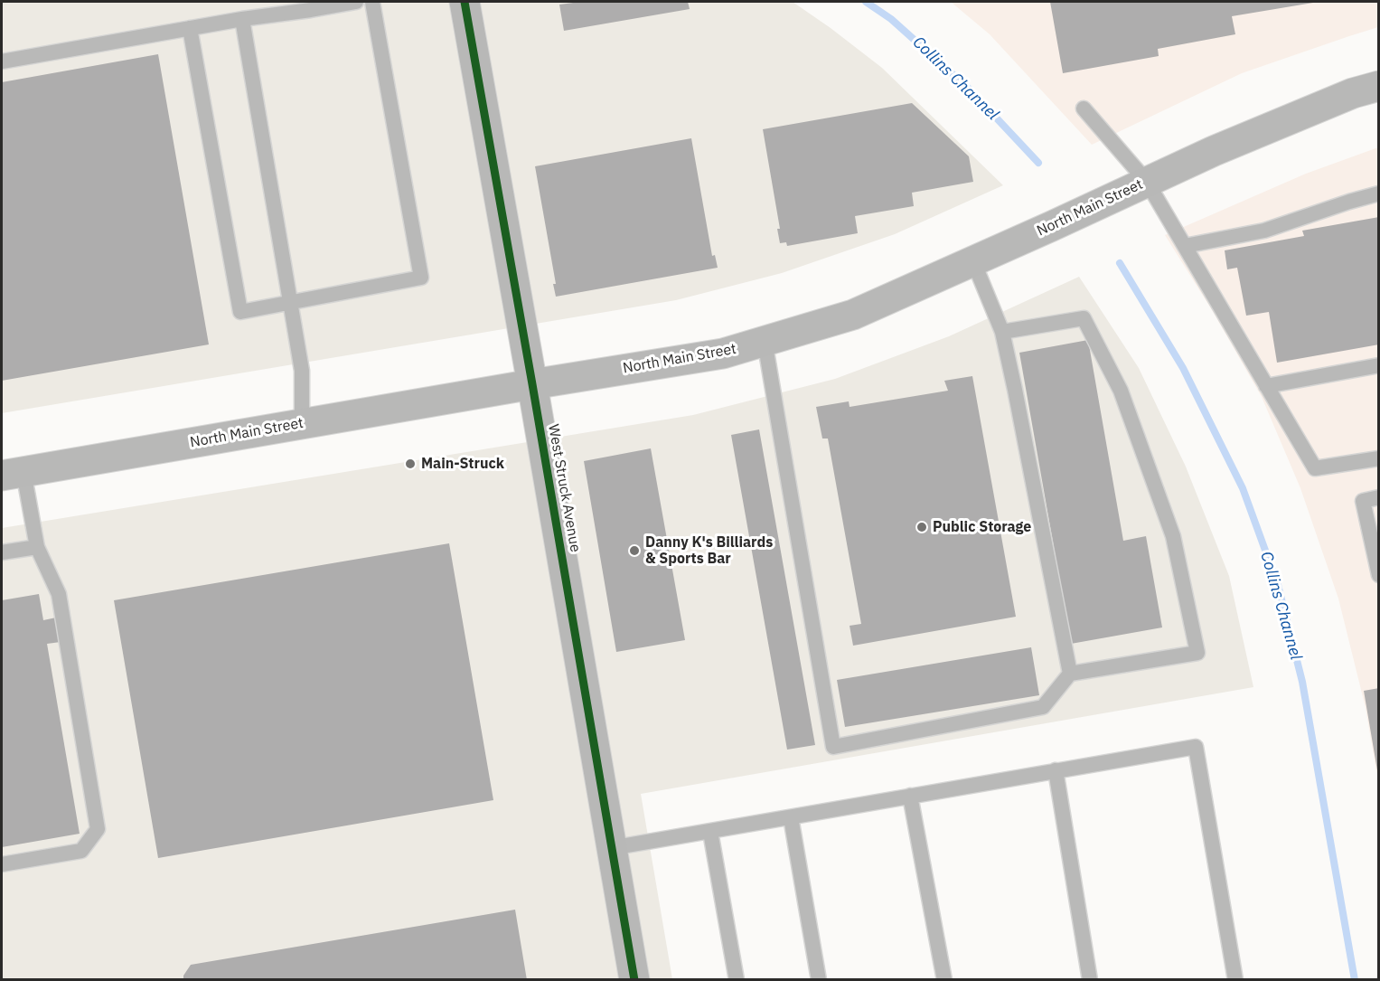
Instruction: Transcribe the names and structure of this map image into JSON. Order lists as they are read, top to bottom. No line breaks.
{"streets":{"main road":["North Main Street","West Struck Avenue"]},"crossings":[["North Main Street","West Struck Avenue"]],"water":["Collins Channel"],"places":["Main-Struck","Public Storage","Danny K's Billiards & Sports Bar"]}
